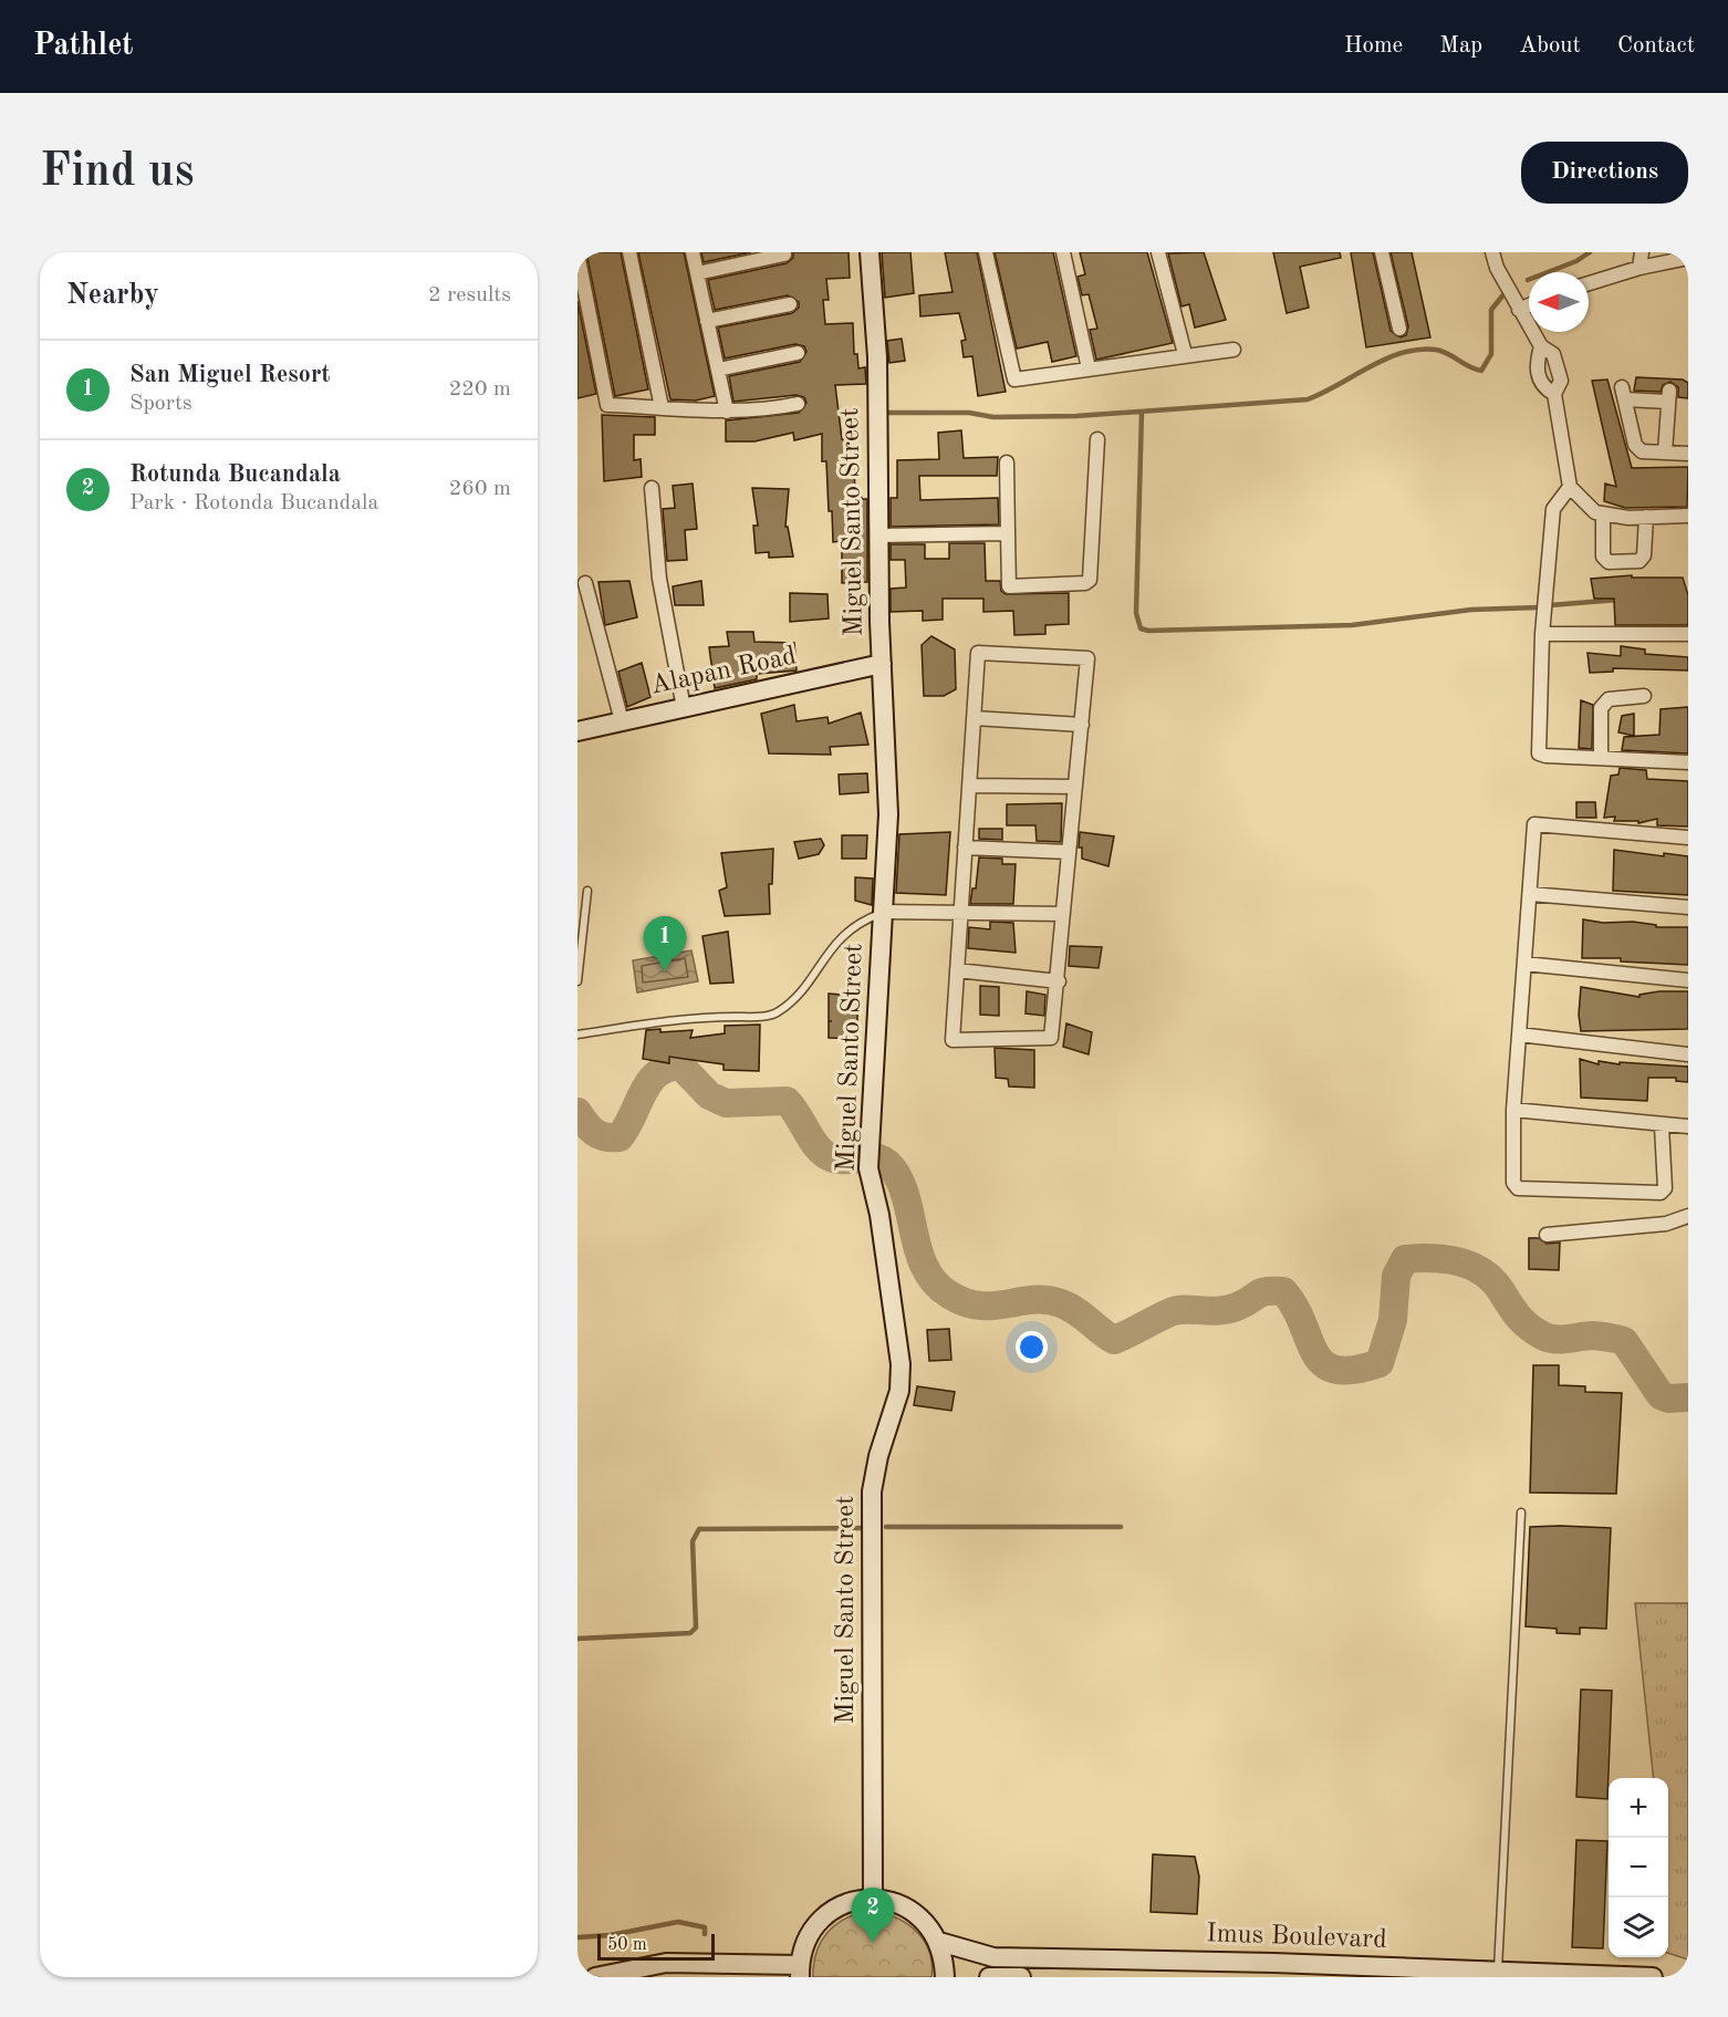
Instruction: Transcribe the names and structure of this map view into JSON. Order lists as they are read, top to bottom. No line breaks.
{"streets":{"main road":["Miguel Santo Street","Alapan Road","Imus Boulevard"]},"crossings":[["Miguel Santo Street","Alapan Road"]],"scale_bar":"50 m","north":"left","page":{"header":"Pathlet","nav":["Home","Map","About","Contact"],"buttons":"Directions","title":"Find us","heading":["Nearby","2 results"],"list":[{"mark":"1","name":"San Miguel Resort","note":"Sports","value":"220 m"},{"mark":"2","name":"Rotunda Bucandala","note":"Park · Rotonda Bucandala","value":"260 m"}],"pins":["1","2"],"map_buttons":["+","−"],"scale":"50 m"}}
